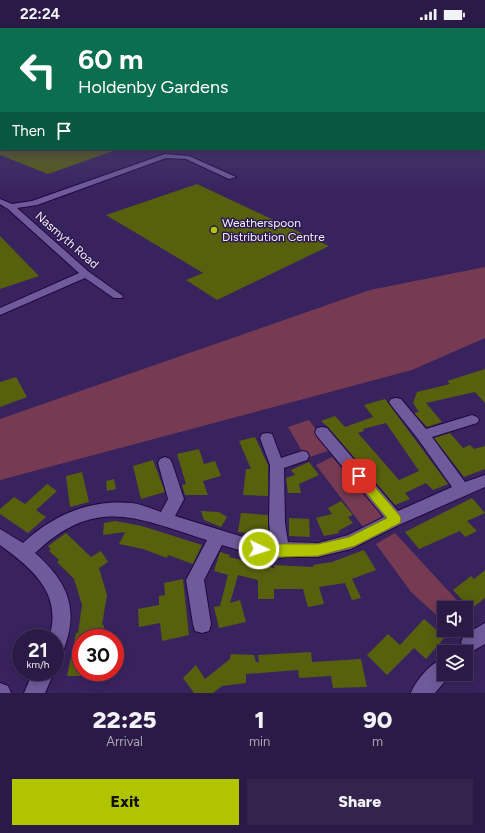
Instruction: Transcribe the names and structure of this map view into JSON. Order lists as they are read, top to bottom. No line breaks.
{"streets":{"street":["Nasmyth Road"]},"places":["Weatherspoon Distribution Centre"],"page":{"status":"22:24","turn":["60 m","Holdenby Gardens"],"then":"Then","speed":"21 km/h","limit":"30","eta":["22:25","Arrival","1","min","90","m"],"buttons":["Exit","Share"]}}
